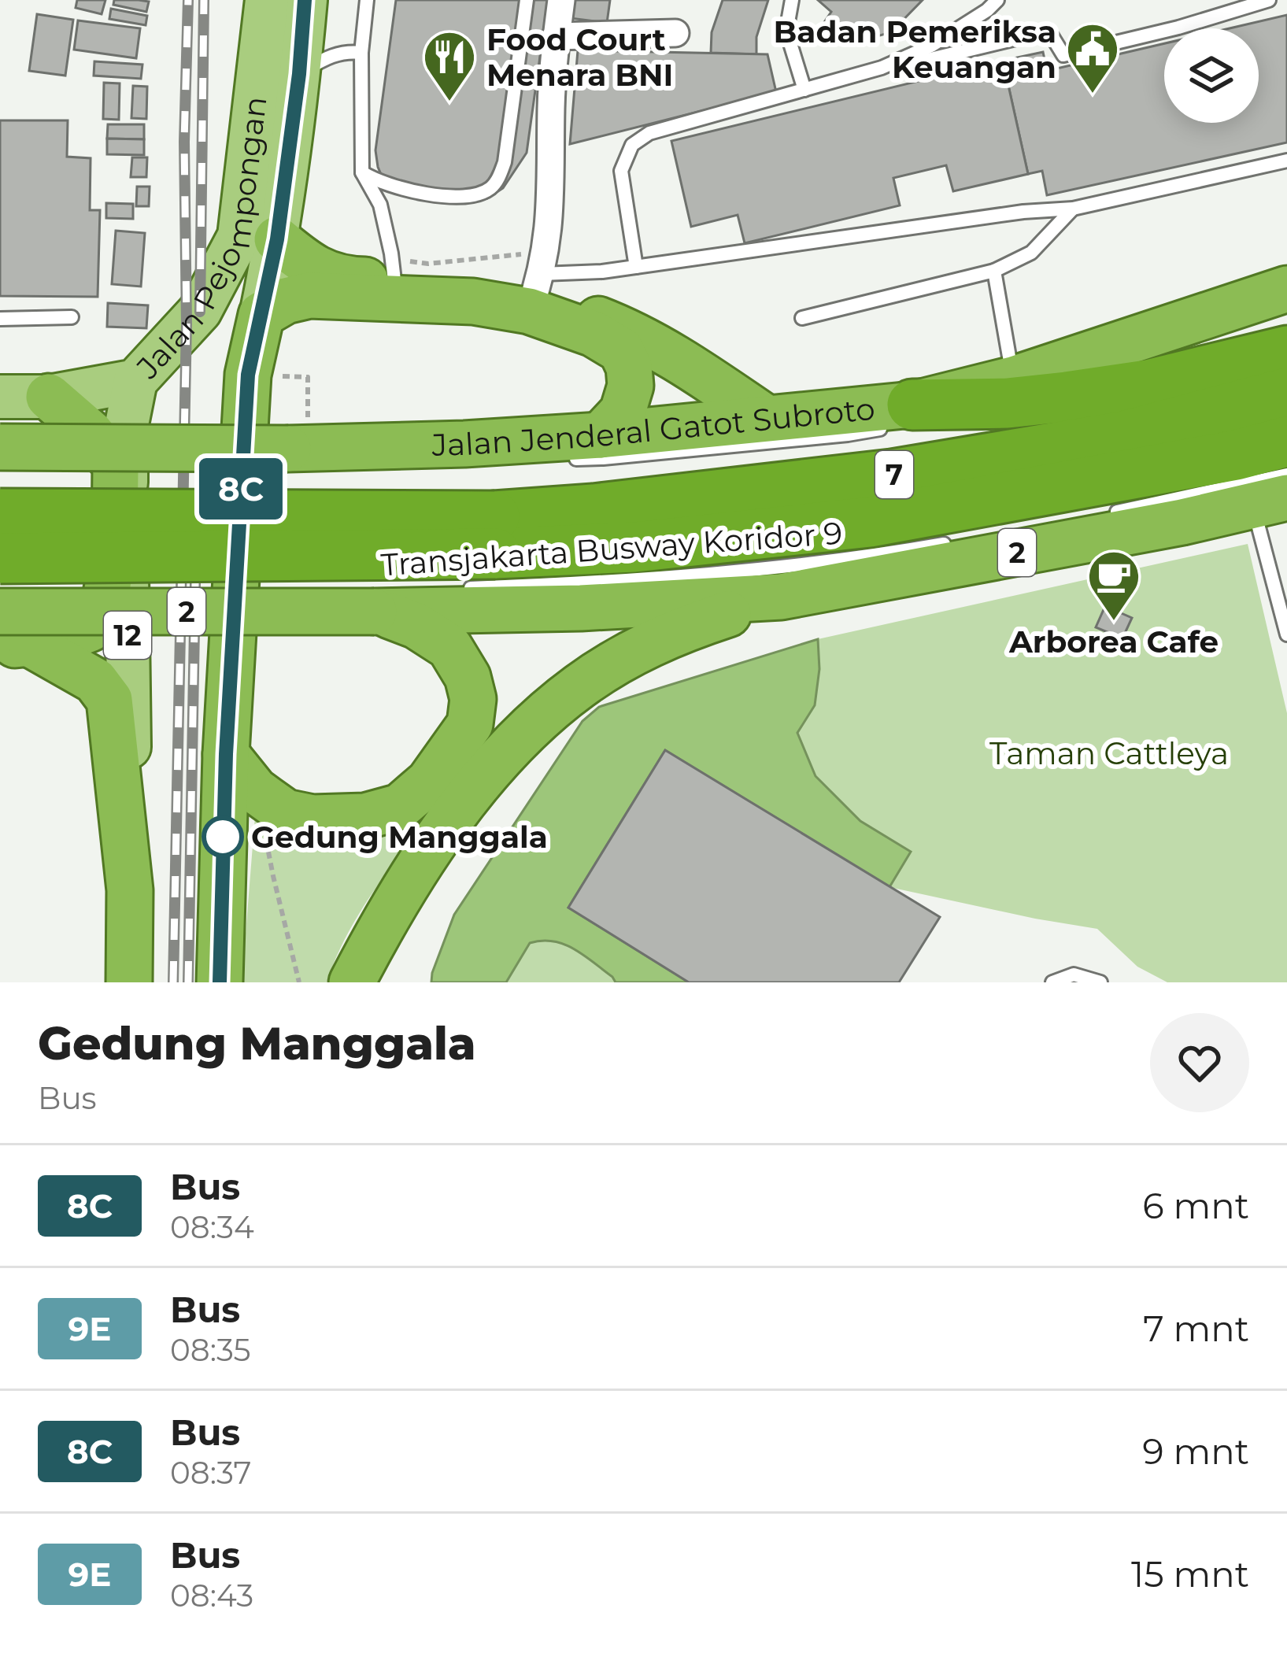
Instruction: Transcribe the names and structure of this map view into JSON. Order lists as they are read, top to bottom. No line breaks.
{"streets":{"highway":["Jalan Jenderal Gatot Subroto","7","2","12"],"main road":["Jalan Pejompongan"],"lane":["Transjakarta Busway Koridor 9"]},"crossings":[["Jalan Pejompongan","12"]],"parks":["Taman Cattleya"],"places":{"public building":["Badan Pemeriksa Keuangan"],"restaurant":["Food Court Menara BNI"],"cafe":["Arborea Cafe"],"other":["Gedung Manggala"]},"lines":["bus line 8C"],"page":{"on_map":"8C","heading":["Gedung Manggala","Bus"],"list":[{"mark":"8C","name":"Bus","note":"08:34","value":"6 mnt"},{"mark":"9E","name":"Bus","note":"08:35","value":"7 mnt"},{"mark":"8C","name":"Bus","note":"08:37","value":"9 mnt"},{"mark":"9E","name":"Bus","note":"08:43","value":"15 mnt"}]}}
